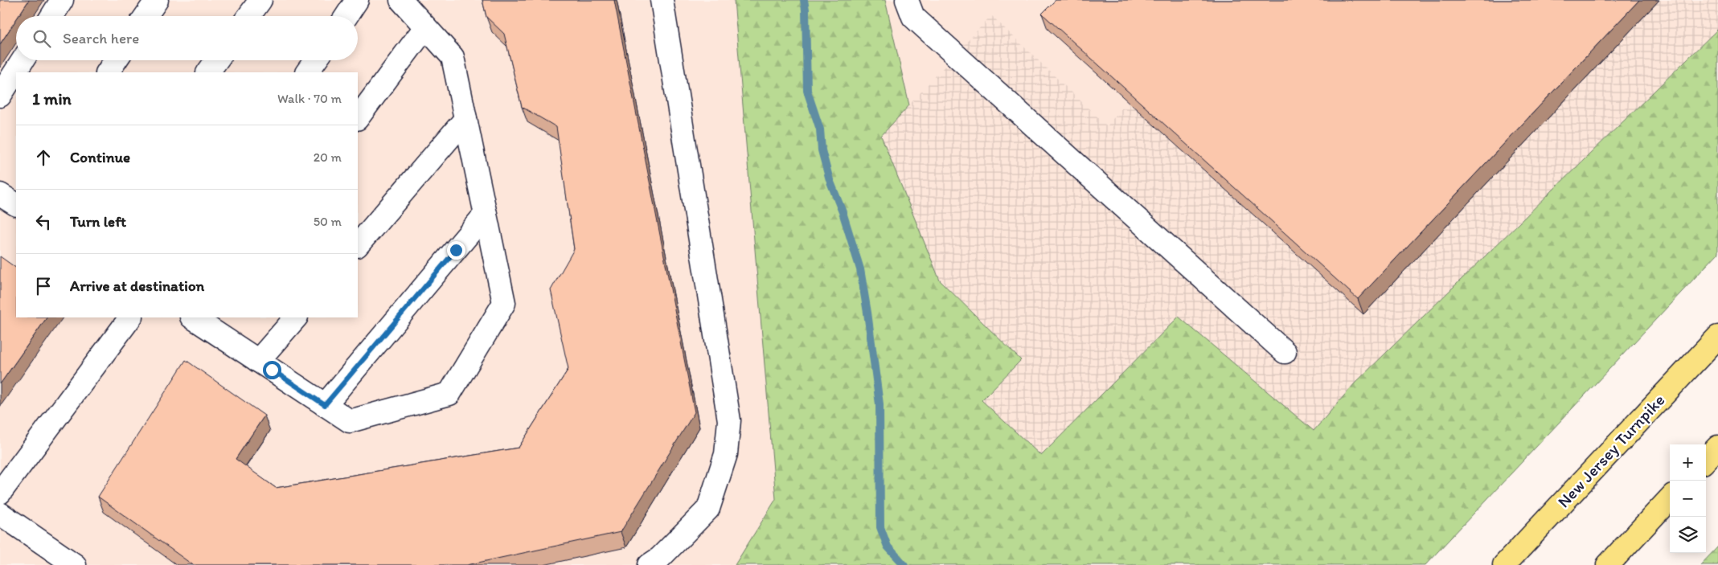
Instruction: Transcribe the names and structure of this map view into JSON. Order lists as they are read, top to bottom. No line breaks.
{"streets":{"highway":["New Jersey Turnpike"]},"page":{"search":"Search here","heading":["1 min","Walk · 70 m"],"list":[["Continue","20 m"],["Turn left","50 m"],"Arrive at destination"],"map_buttons":["+","−"]}}
